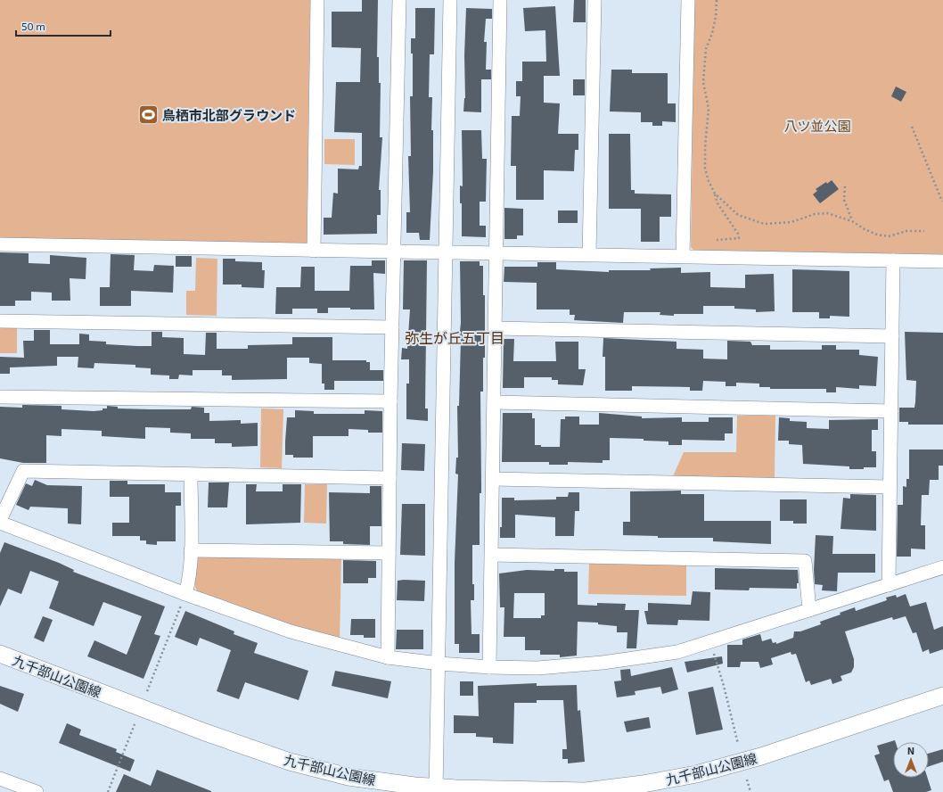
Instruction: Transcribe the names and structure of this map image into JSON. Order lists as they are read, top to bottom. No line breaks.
{"streets":{"main road":["九千部山公園線"]},"districts":["弥生が丘五丁目"],"parks":["八ツ並公園"],"places":{"sports":["鳥栖市北部グラウンド"]},"scale_bar":"50 m","north":"top"}
